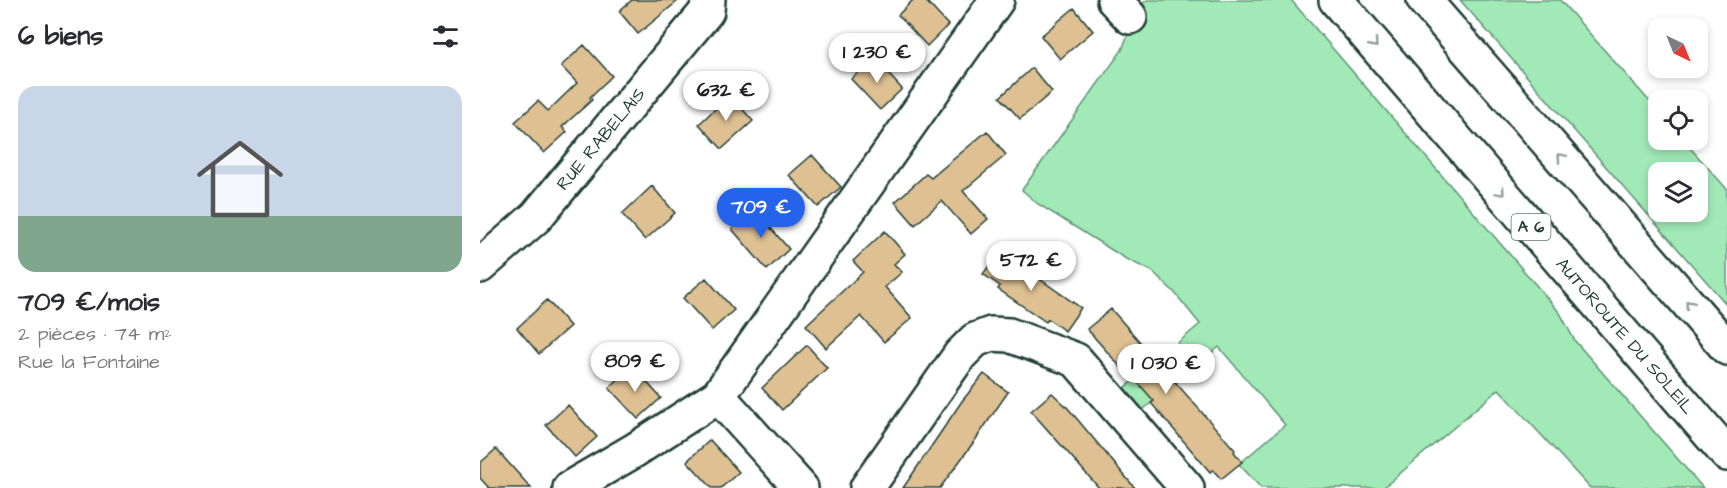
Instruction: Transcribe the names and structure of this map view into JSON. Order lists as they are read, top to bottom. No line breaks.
{"streets":{"main road":["RUE RABELAIS","A 6","AUTOROUTE DU SOLEIL"]},"north":"bottom right","page":{"heading":"6 biens","price":["1 230 €","632 €","709 €","572 €","809 €","1 030 €"],"list":[{"name":"709 €/mois","note":"2 pièces · 74 m² · Rue la Fontaine"}]}}
